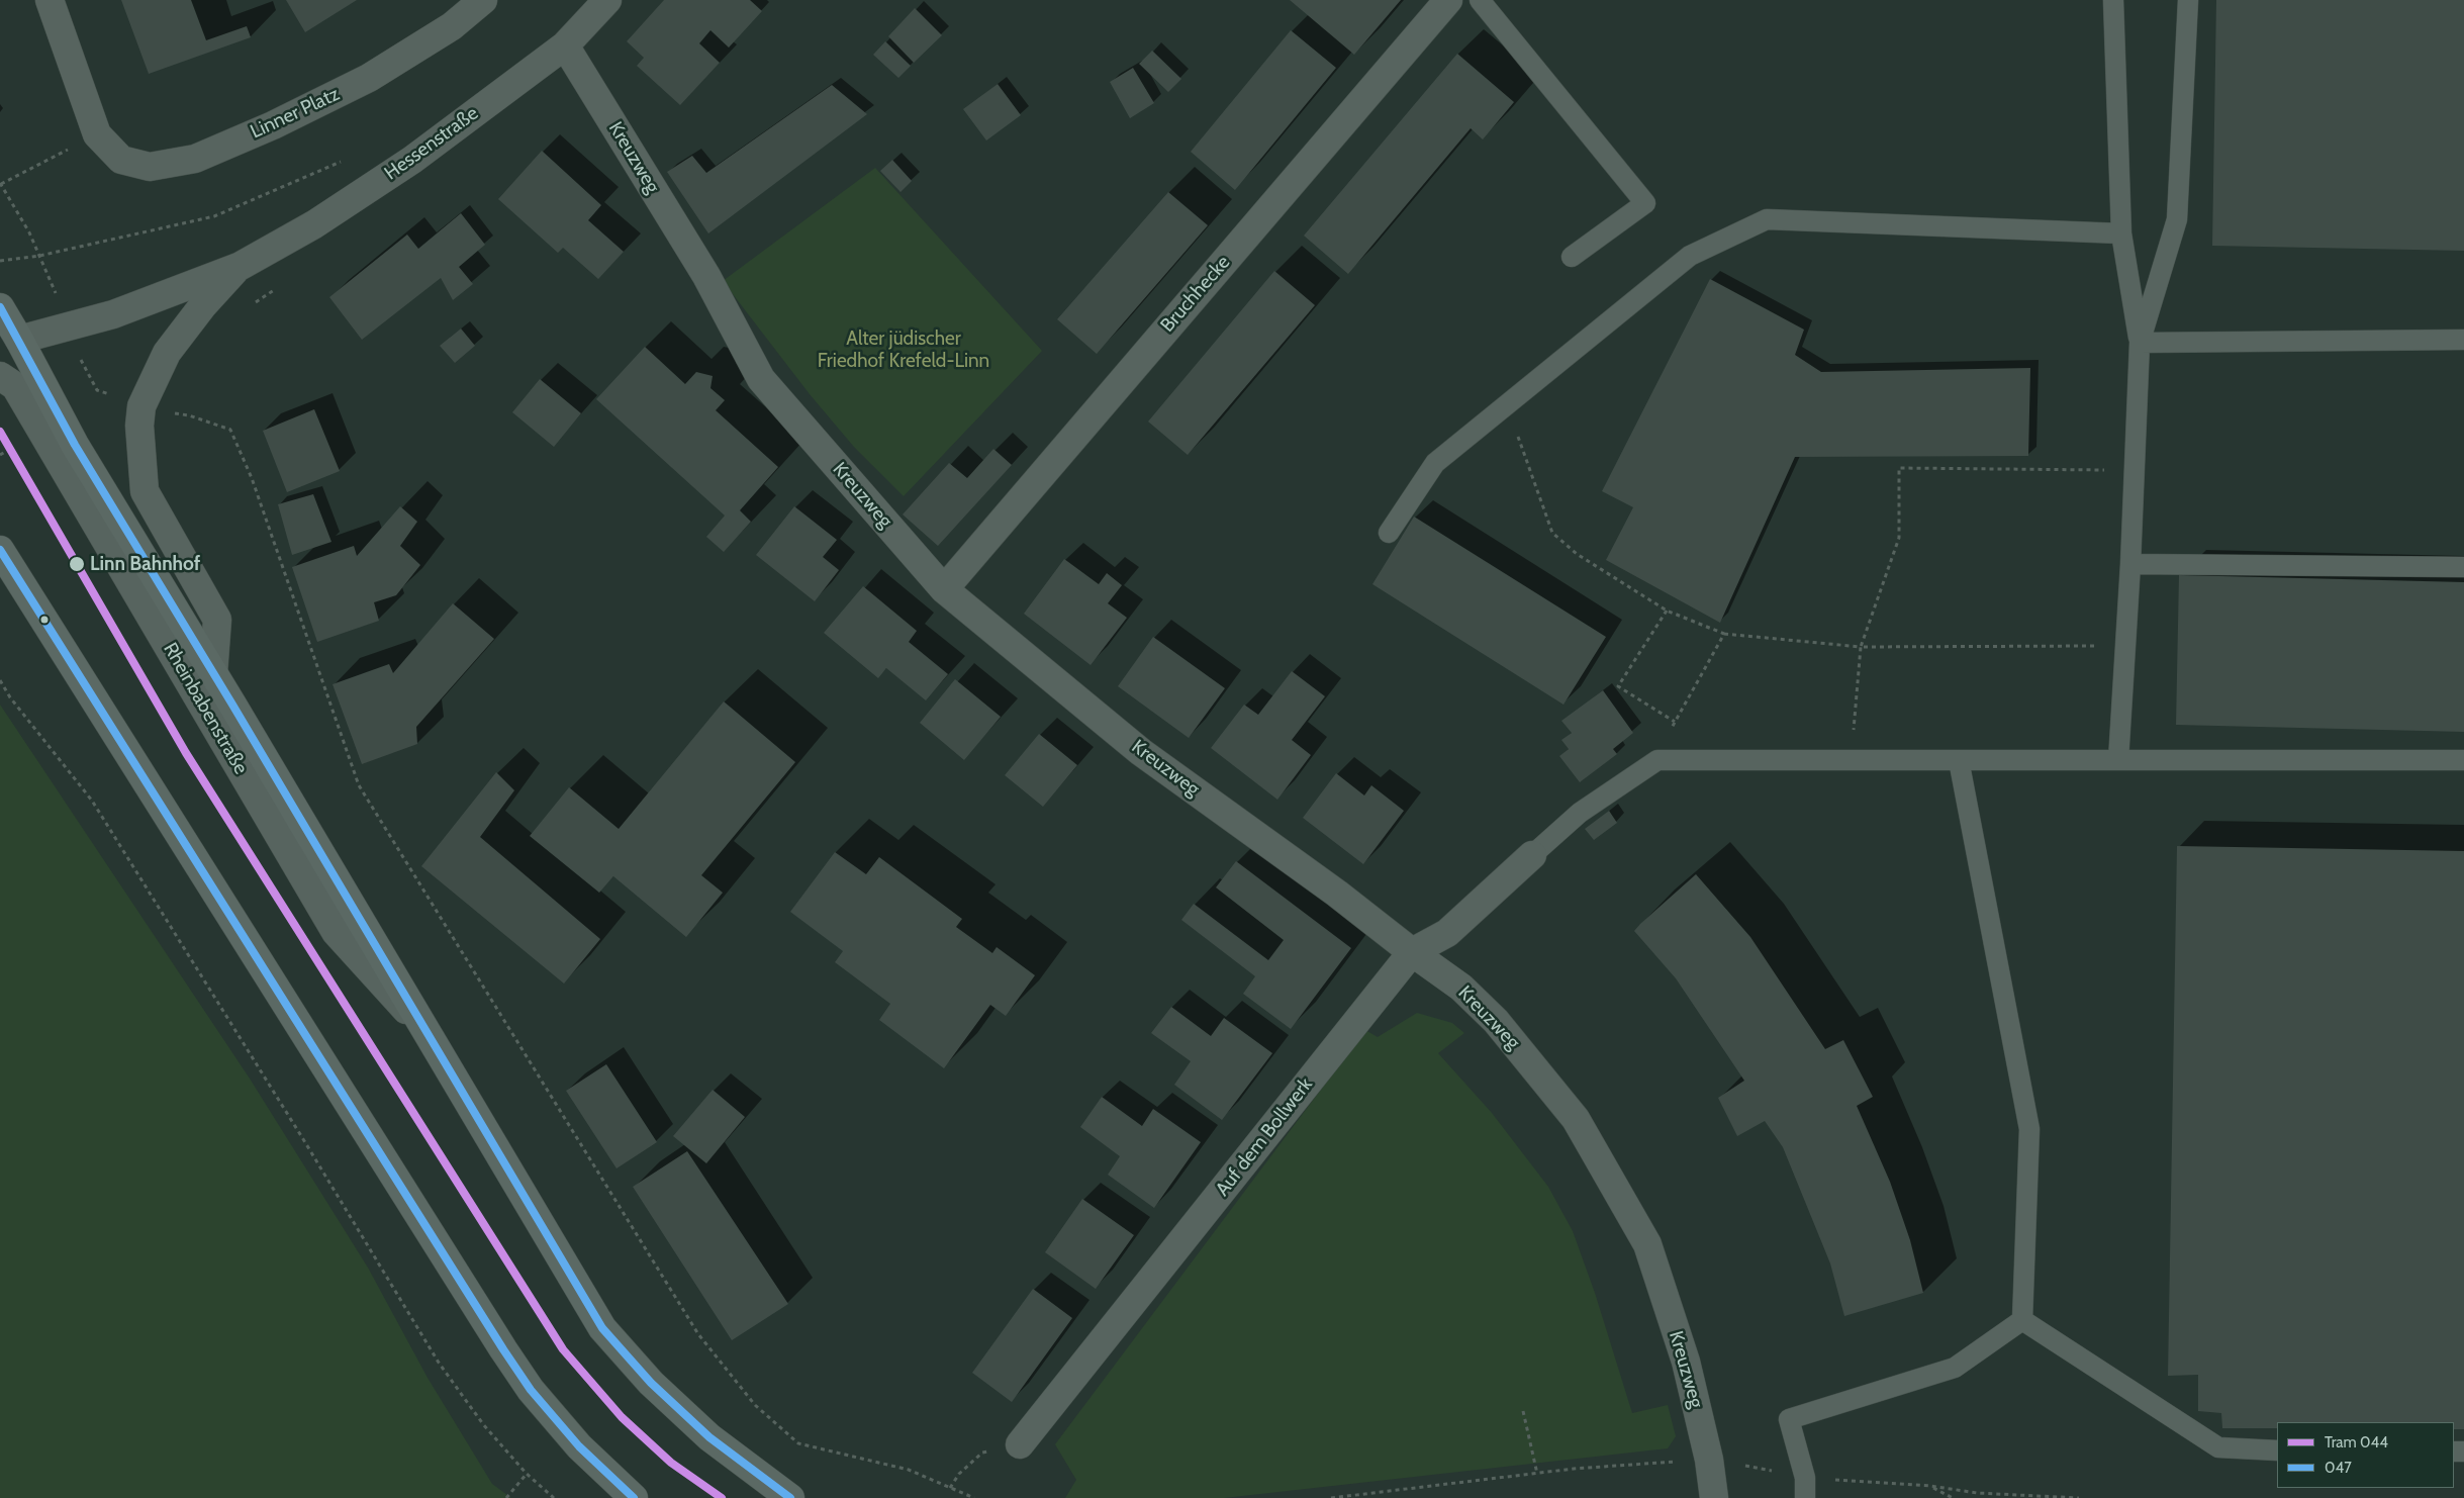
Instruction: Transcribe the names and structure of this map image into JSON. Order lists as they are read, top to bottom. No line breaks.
{"streets":{"main road":["Rheinbabenstraße"],"street":["Linner Platz","Hessenstraße","Kreuzweg","Bruchhecke","Auf dem Bollwerk"]},"crossings":[["Hessenstraße","Kreuzweg"],["Hessenstraße","Rheinbabenstraße"],["Kreuzweg","Bruchhecke"],["Kreuzweg","Auf dem Bollwerk"]],"parks":["Alter jüdischer Friedhof Krefeld-Linn"],"places":["Linn Bahnhof"],"lines":["transit line 047","tram line 044"],"legend":["Tram 044","047"]}
